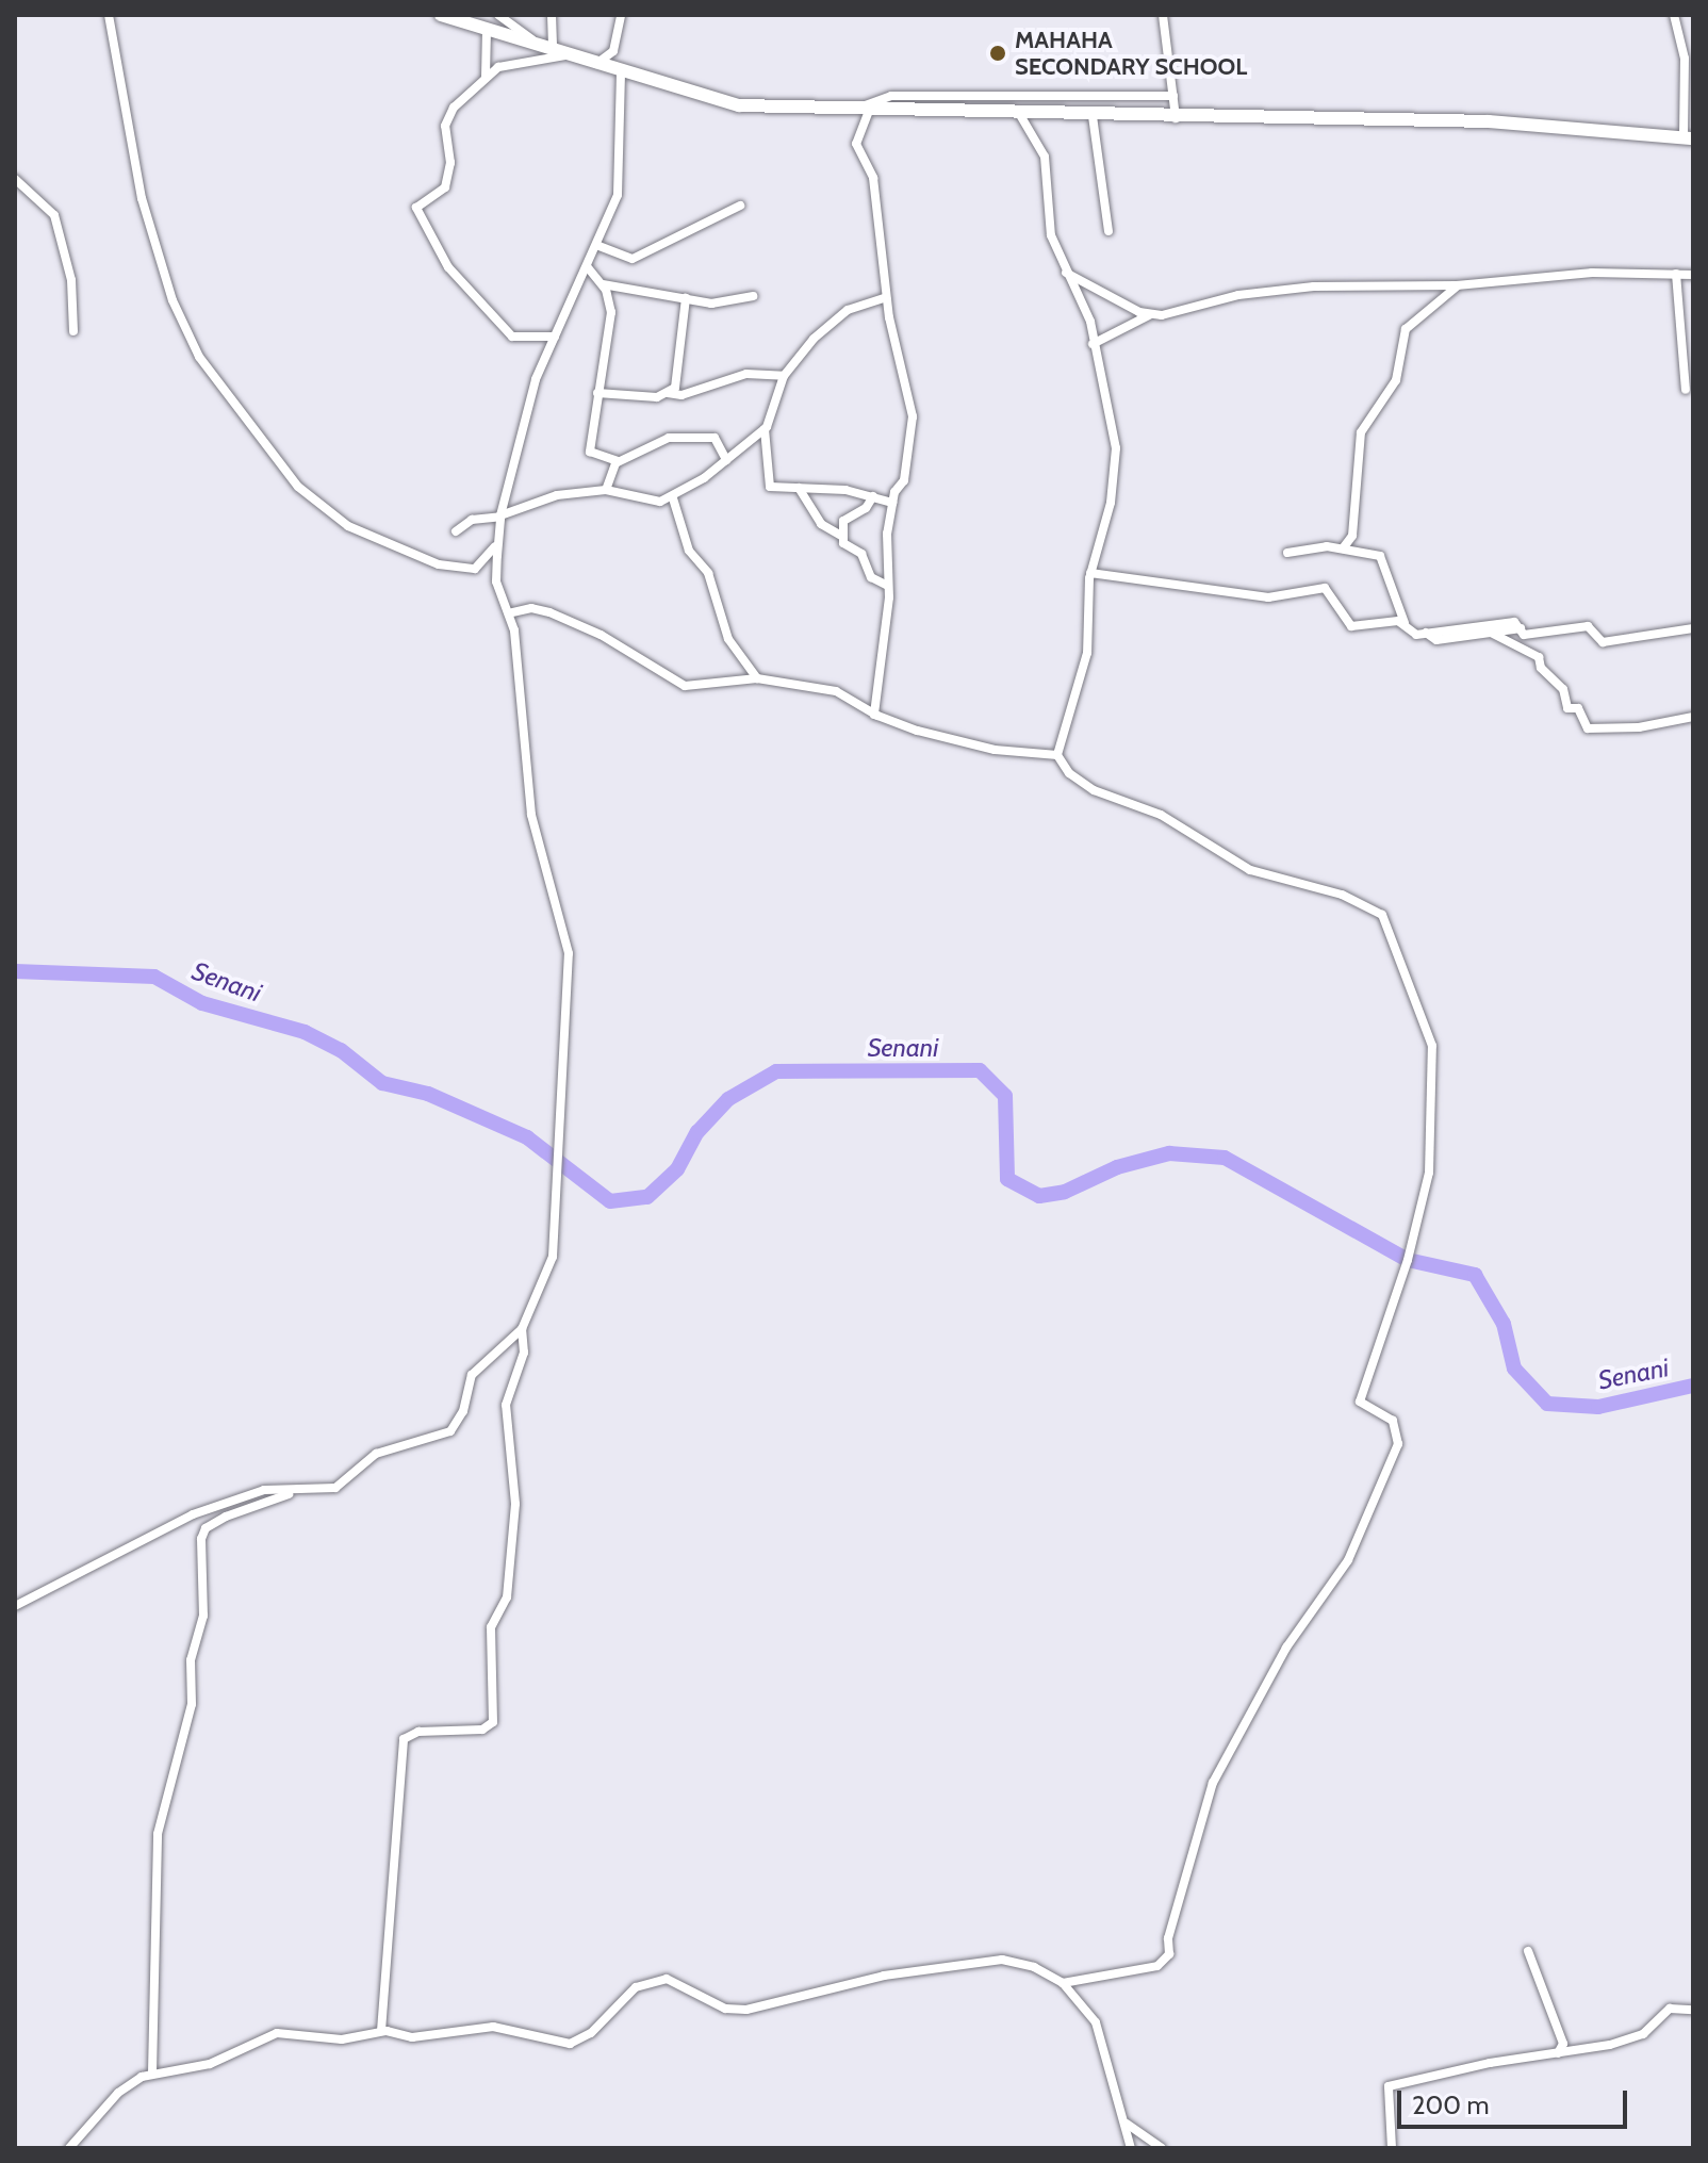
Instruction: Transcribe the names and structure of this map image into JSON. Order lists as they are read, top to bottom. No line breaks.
{"water":["Senani"],"places":["MAHAHA SECONDARY SCHOOL"],"scale_bar":"200 m"}
